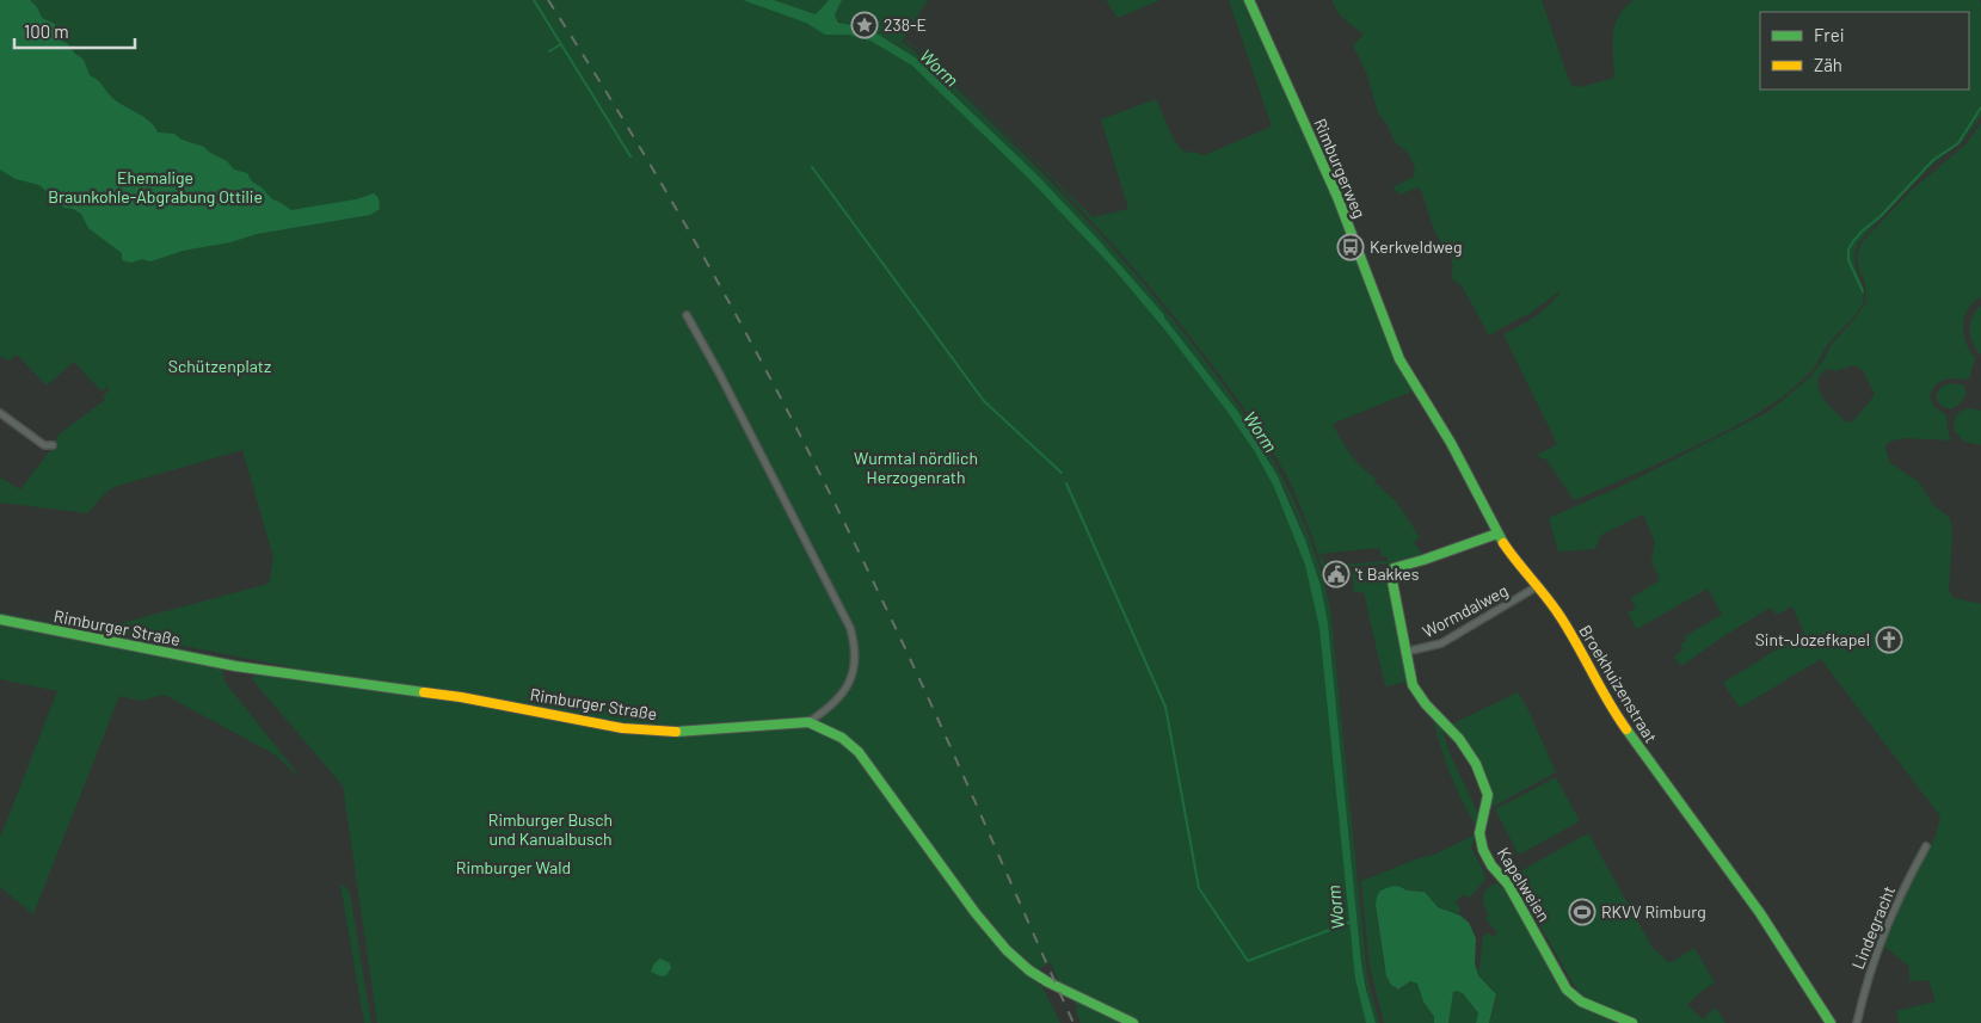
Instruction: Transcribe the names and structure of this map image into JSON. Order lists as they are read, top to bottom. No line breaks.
{"streets":{"street":["Rimburgerweg","Wormdalweg","Rimburger Straße","Broekhuizenstraat","Kapelweien","Lindegracht"]},"crossings":[["Rimburgerweg","Broekhuizenstraat"],["Wormdalweg","Broekhuizenstraat"],["Wormdalweg","Kapelweien"],["Broekhuizenstraat","Kapelweien"]],"water":["Worm"],"parks":["Ehemalige Braunkohle-Abgrabung Ottilie","Schützenplatz","Wurmtal nördlich Herzogenrath","Rimburger Busch und Kanualbusch","Rimburger Wald"],"places":{"place":["238-E"],"bus stop":["Kerkveldweg"],"public building":["'t Bakkes"],"church":["Sint-Jozefkapel"],"sports":["RKVV Rimburg"]},"legend":["Frei","Zäh"],"scale_bar":"100 m"}
